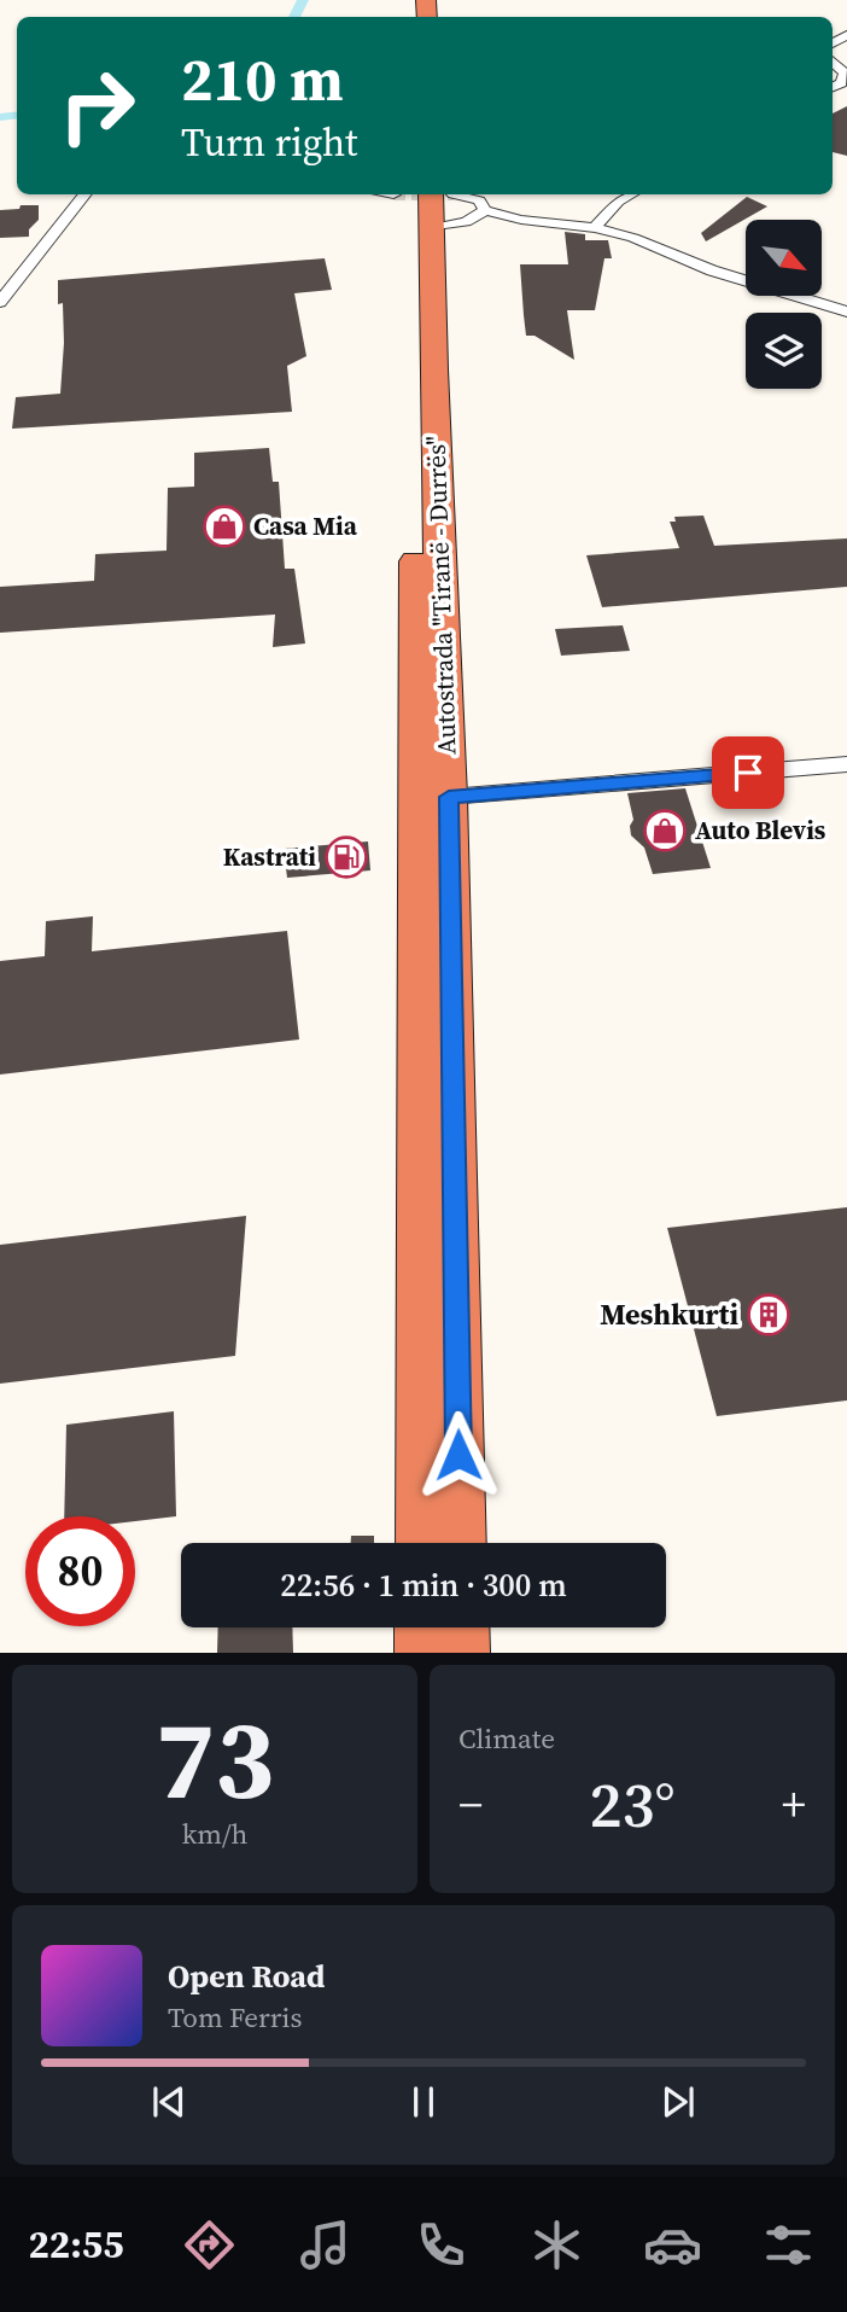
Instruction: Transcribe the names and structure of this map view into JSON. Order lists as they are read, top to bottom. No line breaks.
{"streets":{"highway":["Autostrada \"Tiranë - Durrës\""]},"places":{"shop":["Casa Mia","Auto Blevis"],"fuel station":["Kastrati"],"building":["Meshkurti"]},"north":"bottom right","page":{"turn":["210 m","Turn right"],"limit":"80","trip":"22:56 · 1 min · 300 m","tile":[["73","km/h"],"Climate"],"heat":["−","23°","+"],"song":["Open Road","Tom Ferris"],"tabs":"22:55"}}
